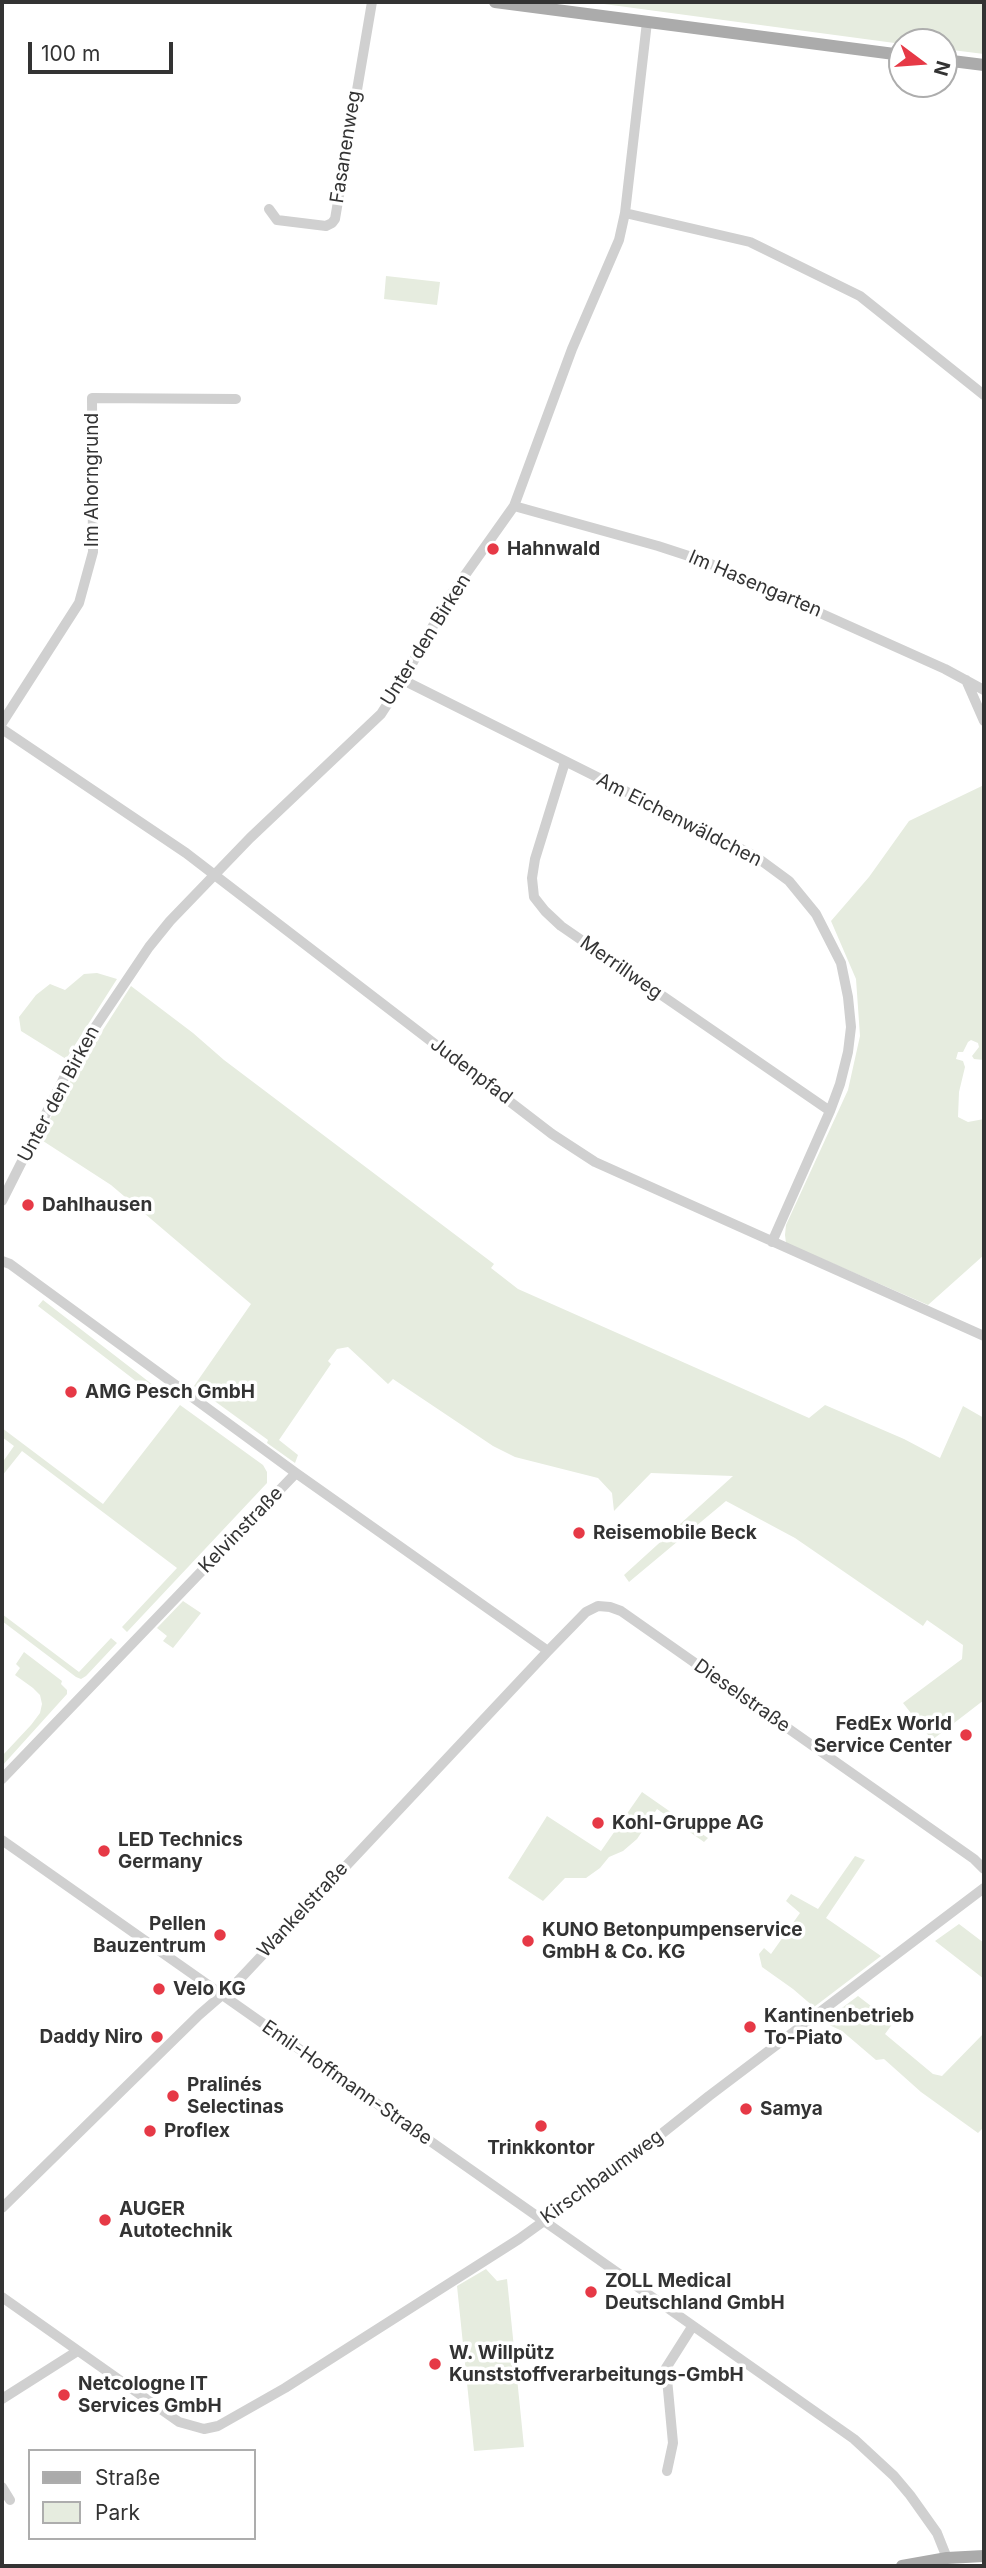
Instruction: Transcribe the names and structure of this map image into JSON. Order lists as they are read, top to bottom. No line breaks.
{"streets":{"street":["Fasanenweg","Im Ahorngrund","Im Hasengarten","Unter den Birken","Am Eichenwäldchen","Merrillweg","Judenpfad","Kelvinstraße","Dieselstraße","Wankelstraße","Emil-Hoffmann-Straße","Kirschbaumweg"]},"crossings":[["Im Hasengarten","Unter den Birken"],["Unter den Birken","Am Eichenwäldchen"],["Unter den Birken","Judenpfad"],["Am Eichenwäldchen","Merrillweg"],["Am Eichenwäldchen","Judenpfad"],["Kelvinstraße","Wankelstraße"],["Dieselstraße","Wankelstraße"],["Wankelstraße","Emil-Hoffmann-Straße"],["Emil-Hoffmann-Straße","Kirschbaumweg"]],"places":["Hahnwald","Dahlhausen","AMG Pesch GmbH","Reisemobile Beck","FedEx World Service Center","Kohl-Gruppe AG","LED Technics Germany","Pellen Bauzentrum","KUNO Betonpumpenservice GmbH & Co. KG","Velo KG","Kantinenbetrieb To-Piato","Daddy Niro","Pralinés Selectinas","Samya","Trinkkontor","Proflex","AUGER Autotechnik","ZOLL Medical Deutschland GmbH","W. Willpütz Kunststoffverarbeitungs-GmbH","Netcologne IT Services GmbH"],"legend":["Straße","Park"],"scale_bar":"100 m","north":"right"}
